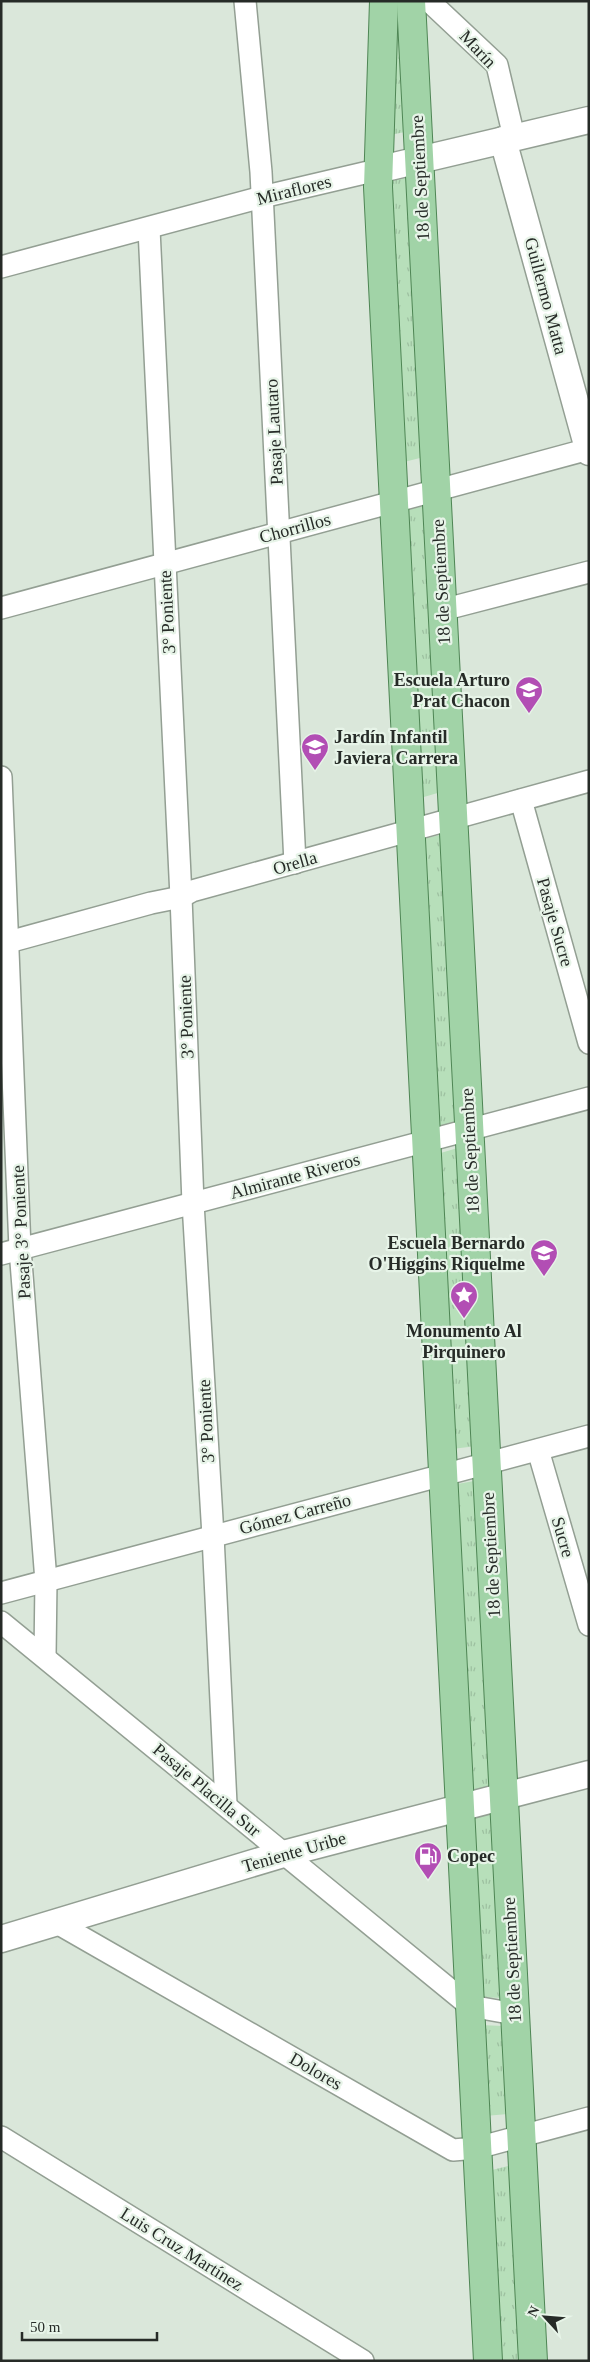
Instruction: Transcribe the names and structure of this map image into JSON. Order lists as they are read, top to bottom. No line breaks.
{"streets":{"main road":["18 de Septiembre"],"street":["Marín","Miraflores","Guillermo Matta","Pasaje Lautaro","Chorrillos","3° Poniente","Orella","Pasaje Sucre","Almirante Riveros","Pasaje 3° Poniente","Gómez Carreño","Sucre","Pasaje Placilla Sur","Teniente Uribe","Dolores","Luis Cruz Martínez"]},"crossings":[["Marín","Miraflores"],["Marín","Guillermo Matta"],["18 de Septiembre","Miraflores"],["18 de Septiembre","Chorrillos"],["18 de Septiembre","Orella"],["18 de Septiembre","Almirante Riveros"],["18 de Septiembre","Gómez Carreño"],["18 de Septiembre","Pasaje Placilla Sur"],["18 de Septiembre","Teniente Uribe"],["18 de Septiembre","Dolores"],["Miraflores","Guillermo Matta"],["Miraflores","Pasaje Lautaro"],["Miraflores","3° Poniente"],["Guillermo Matta","Chorrillos"],["Pasaje Lautaro","Chorrillos"],["Pasaje Lautaro","Orella"],["Chorrillos","3° Poniente"],["3° Poniente","Orella"],["3° Poniente","Almirante Riveros"],["3° Poniente","Gómez Carreño"],["3° Poniente","Pasaje Placilla Sur"],["Orella","Pasaje Sucre"],["Orella","Pasaje 3° Poniente"],["Almirante Riveros","Pasaje 3° Poniente"],["Pasaje 3° Poniente","Gómez Carreño"],["Pasaje 3° Poniente","Pasaje Placilla Sur"],["Gómez Carreño","Sucre"],["Pasaje Placilla Sur","Teniente Uribe"],["Teniente Uribe","Dolores"]],"places":{"school or university":["Escuela Arturo Prat Chacon","Jardín Infantil Javiera Carrera","Escuela Bernardo O'Higgins Riquelme"],"place":["Monumento Al Pirquinero"],"fuel station":["Copec"]},"scale_bar":"50 m","north":"top left"}
